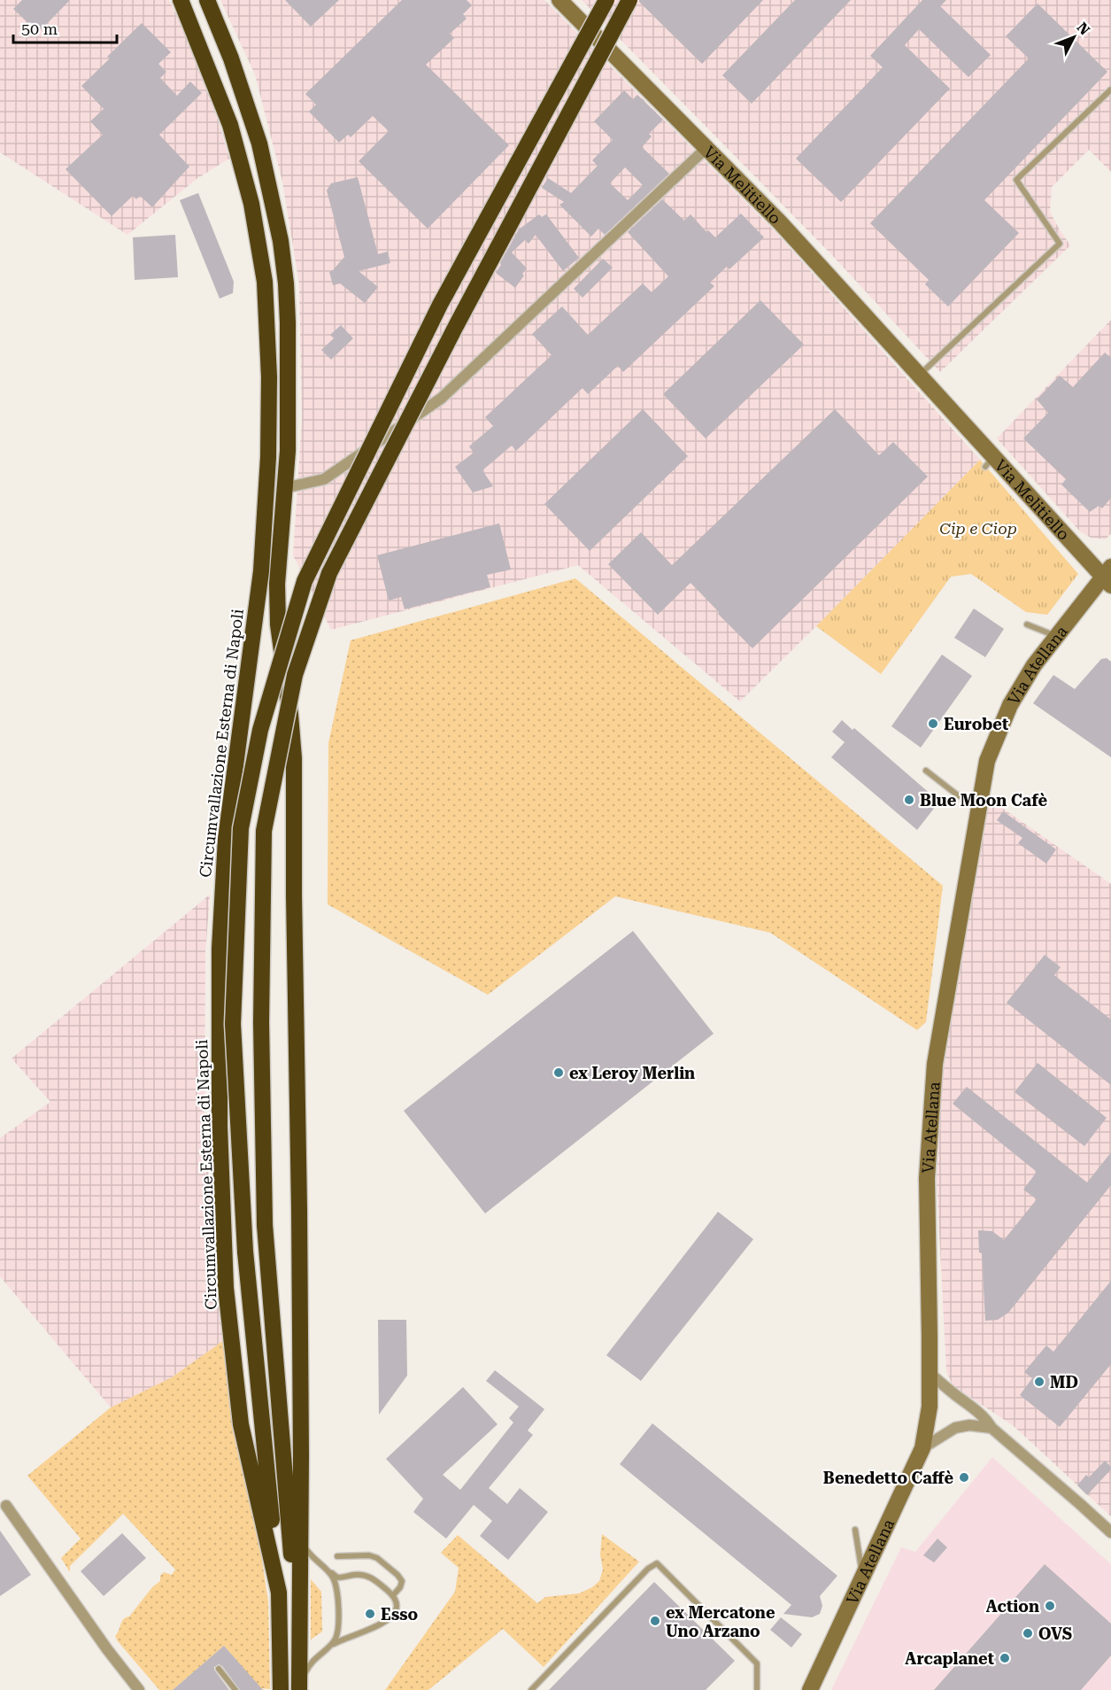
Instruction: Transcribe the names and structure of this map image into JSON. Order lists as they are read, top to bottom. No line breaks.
{"streets":{"highway":["Circumvallazione Esterna di Napoli"],"main road":["Via Melitiello","Via Atellana"]},"crossings":[["Via Melitiello","Via Atellana"]],"parks":["Cip e Ciop"],"places":["Eurobet","Blue Moon Cafè","ex Leroy Merlin","MD","Benedetto Caffè","Action","Esso","ex Mercatone Uno Arzano","OVS","Arcaplanet"],"scale_bar":"50 m","north":"top right"}
